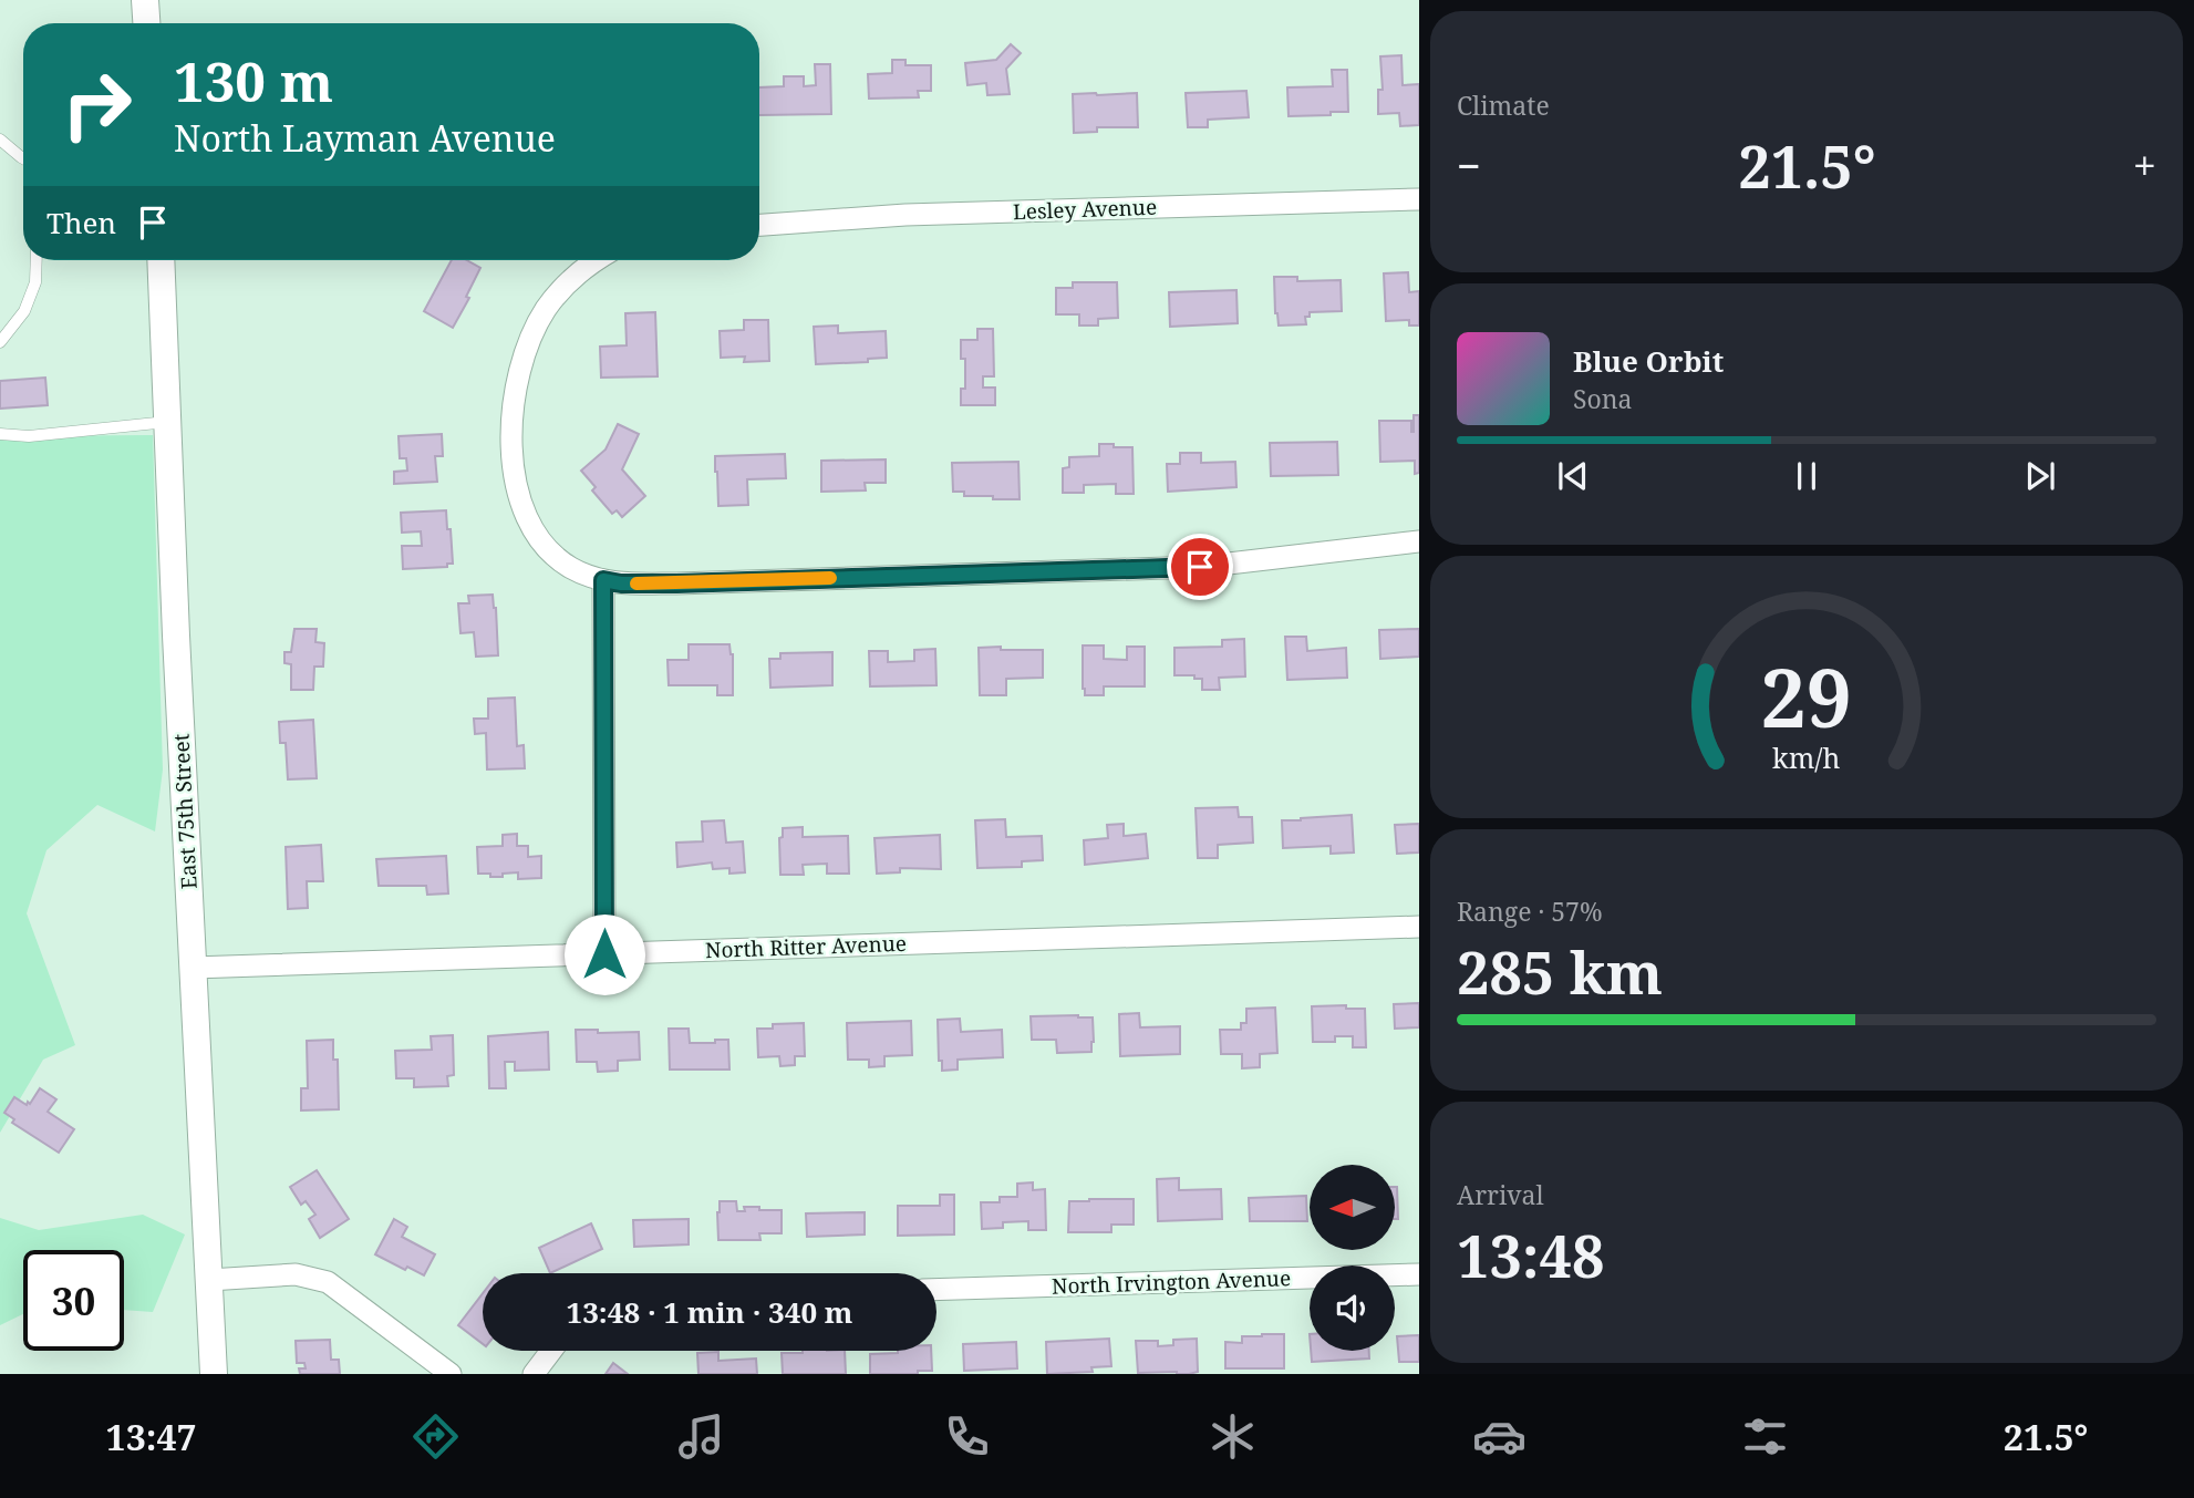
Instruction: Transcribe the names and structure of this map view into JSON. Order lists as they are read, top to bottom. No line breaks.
{"streets":{"street":["Lesley Avenue","East 75th Street","North Ritter Avenue","North Irvington Avenue"]},"crossings":[["East 75th Street","North Ritter Avenue"]],"north":"left","page":{"tile":["Climate",["Range · 57%","285 km"],["Arrival","13:48"]],"turn":["130 m","North Layman Avenue"],"heat":["−","21.5°","+"],"then":"Then","song":["Blue Orbit","Sona"],"limit":"30","trip":"13:48 · 1 min · 340 m","tabs":["13:47","21.5°"],"gauge":["29","km/h"]}}
